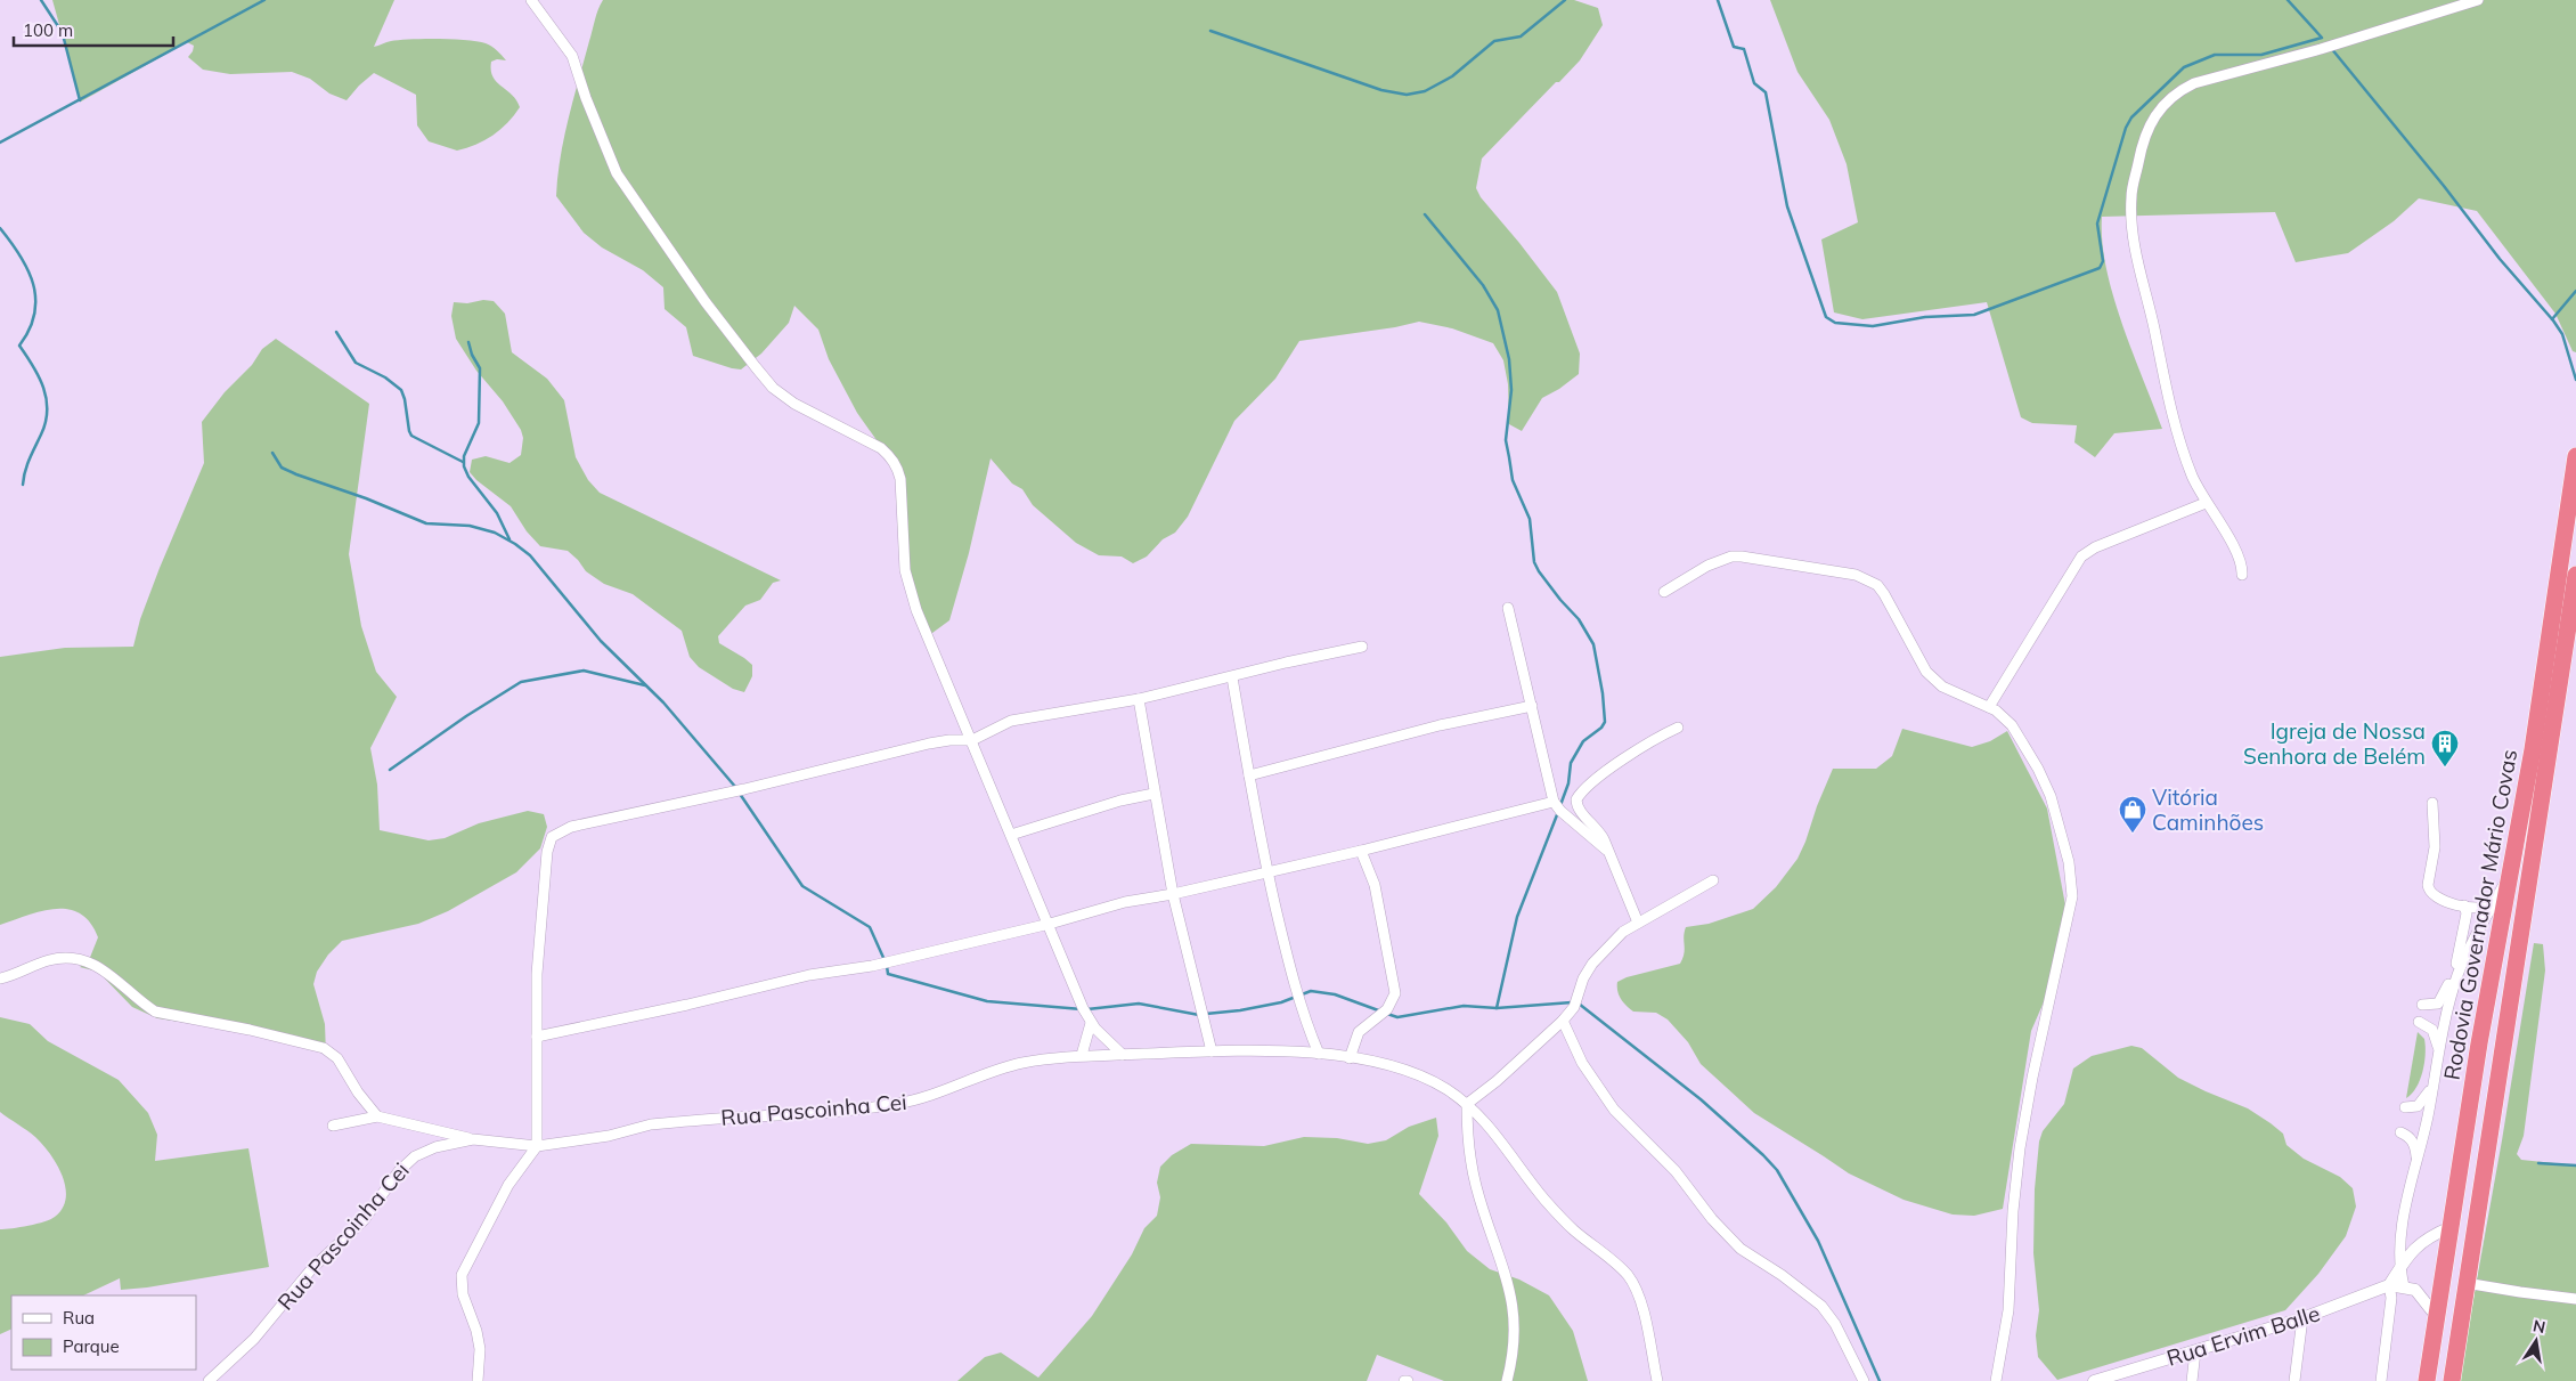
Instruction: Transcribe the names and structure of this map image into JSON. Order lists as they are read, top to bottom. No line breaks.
{"streets":{"highway":["Rodovia Governador Mário Covas"],"street":["Rua Pascoinha Cei","Rua Ervim Balle"]},"places":{"building":["Igreja de Nossa Senhora de Belém"],"shop":["Vitória Caminhões"]},"legend":["Rua","Parque"],"scale_bar":"100 m","north":"top"}
